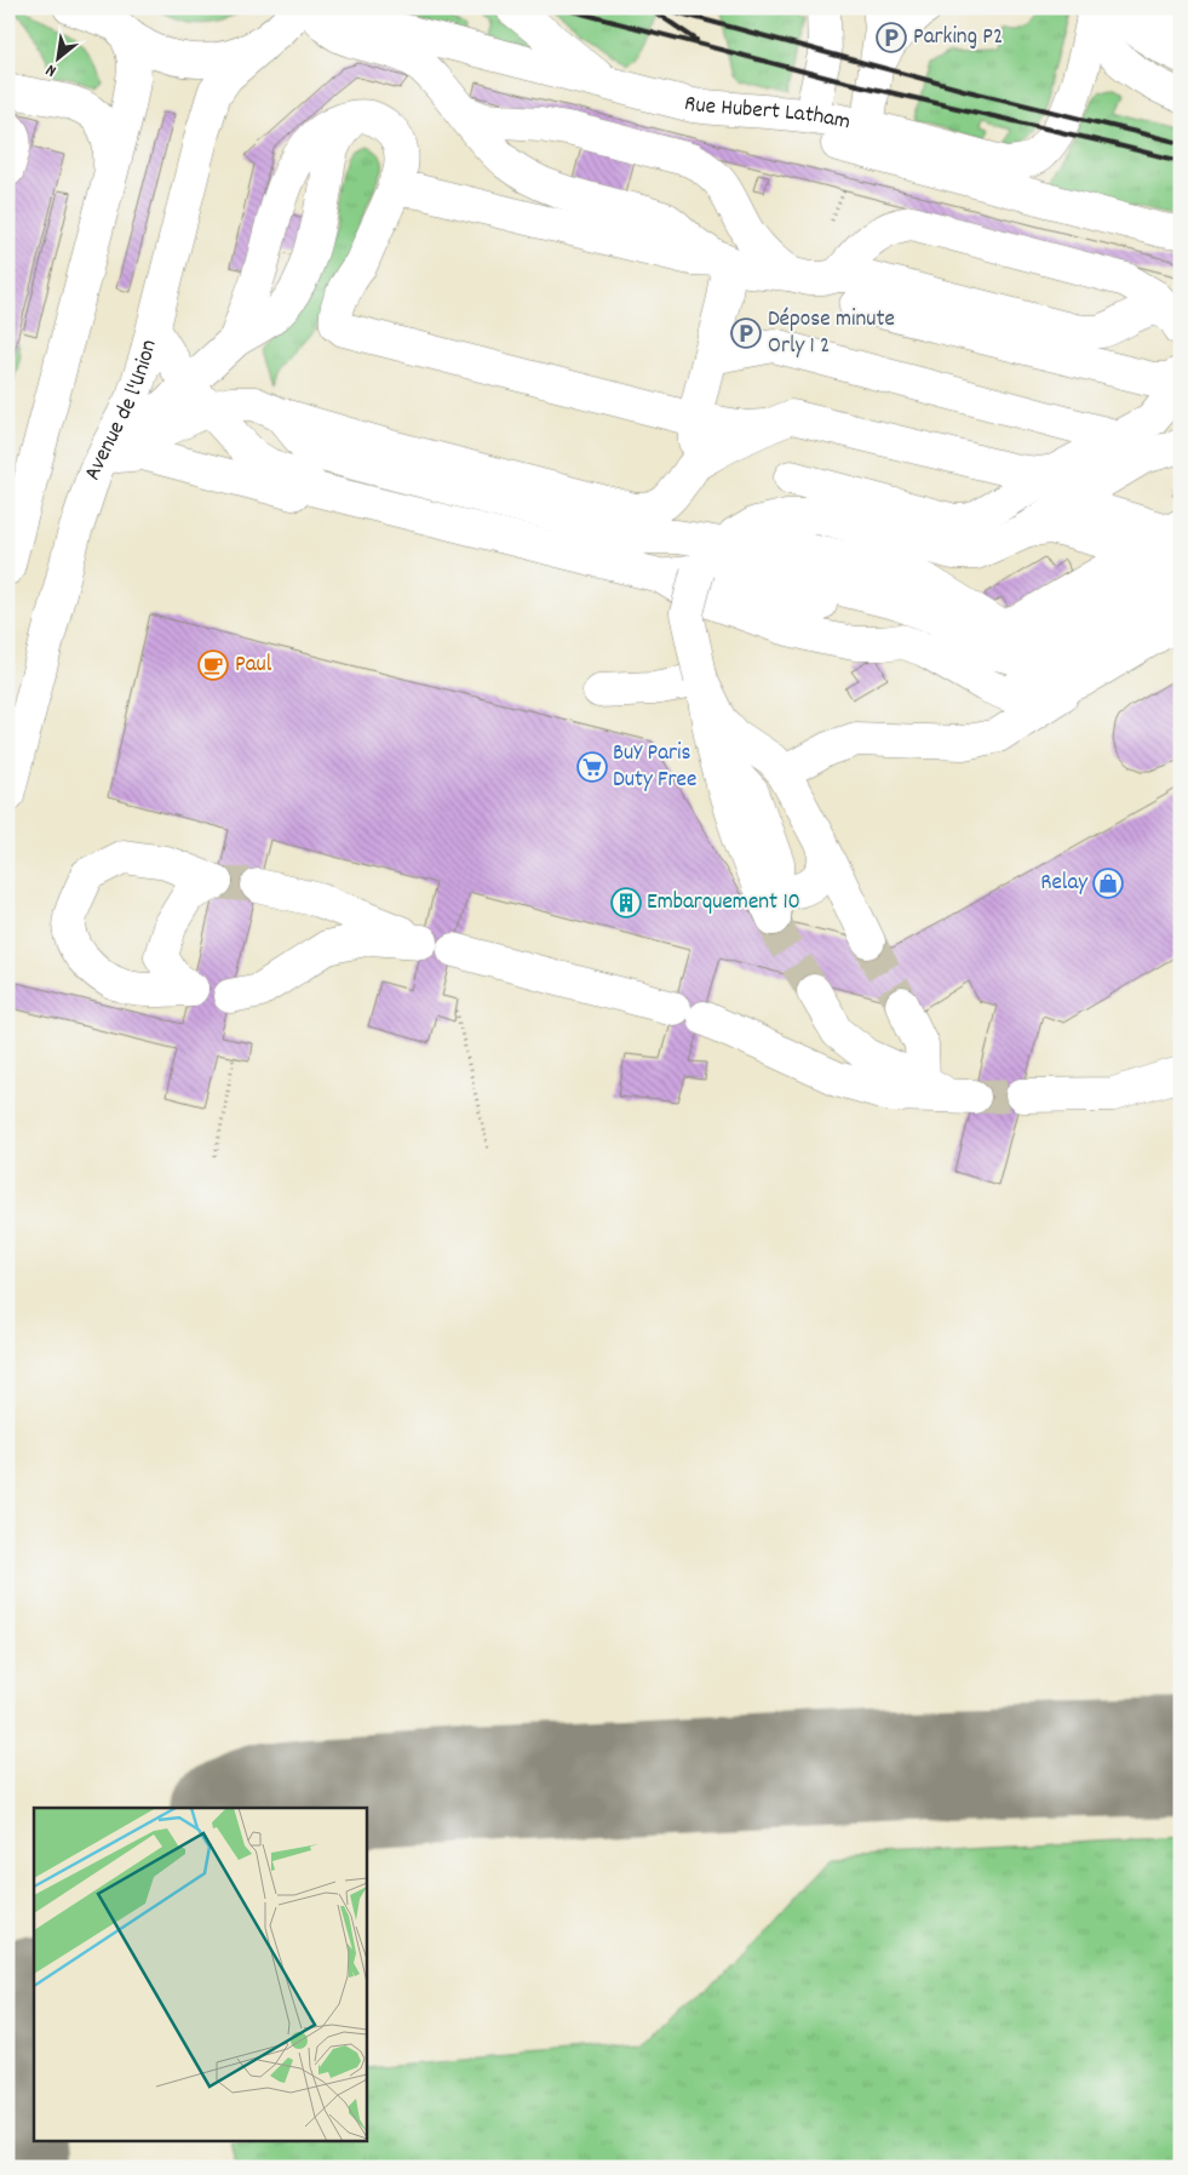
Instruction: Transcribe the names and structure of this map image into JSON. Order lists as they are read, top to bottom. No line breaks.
{"streets":{"street":["Rue Hubert Latham","Avenue de l'Union"]},"places":{"parking":["Parking P2","Dépose minute Orly 1 2"],"cafe":["Paul"],"supermarket":["BuY Paris Duty Free"],"shop":["Relay"],"building":["Embarquement 10"]},"north":"bottom left"}
